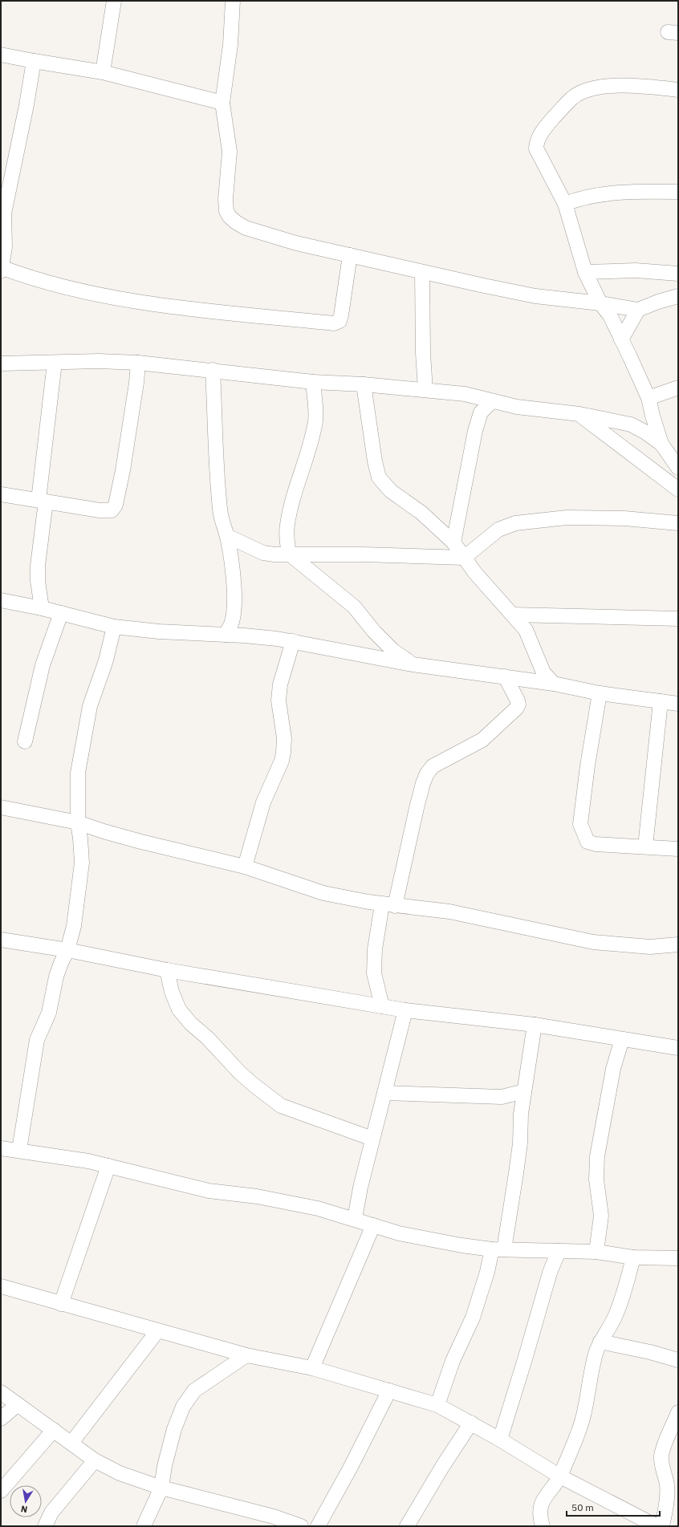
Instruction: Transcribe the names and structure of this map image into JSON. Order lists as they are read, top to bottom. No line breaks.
{"scale_bar":"50 m","north":"bottom"}
